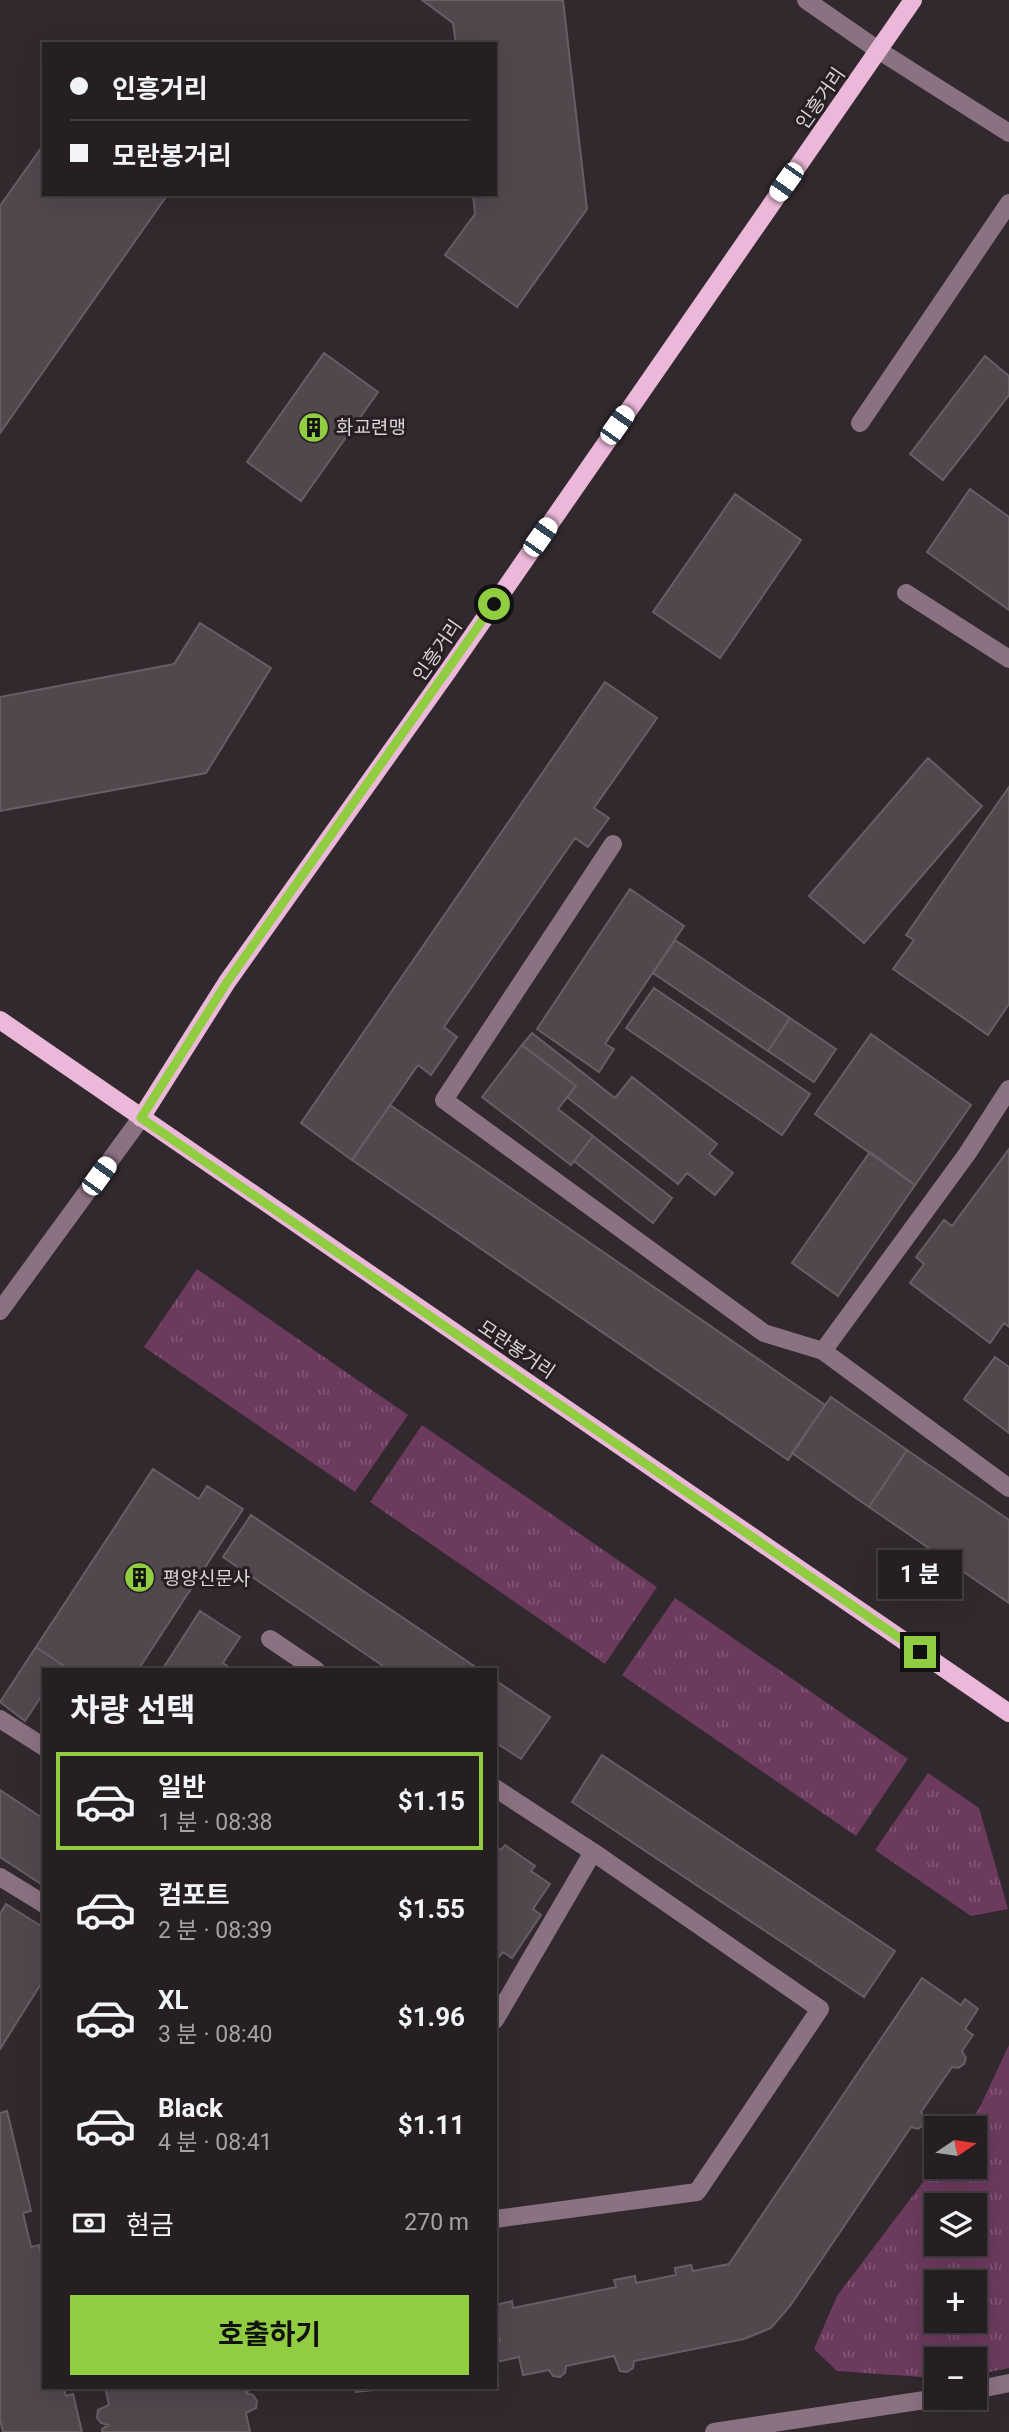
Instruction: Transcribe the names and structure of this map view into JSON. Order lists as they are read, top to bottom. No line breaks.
{"streets":{"main road":["인흥거리","모란봉거리"]},"crossings":[["인흥거리","모란봉거리"]],"places":{"building":["화교련맹","평양신문사"]},"north":"right","page":{"banner":["인흥거리","모란봉거리"],"bubble":"1 분","heading":"차량 선택","list":[{"name":"일반","note":"1 분 · 08:38","value":"$1.15"},{"name":"컴포트","note":"2 분 · 08:39","value":"$1.55"},{"name":"XL","note":"3 분 · 08:40","value":"$1.96"},{"name":"Black","note":"4 분 · 08:41","value":"$1.11"}],"map_buttons":["+","−"],"pay":["현금","270 m"],"buttons":"호출하기"}}
